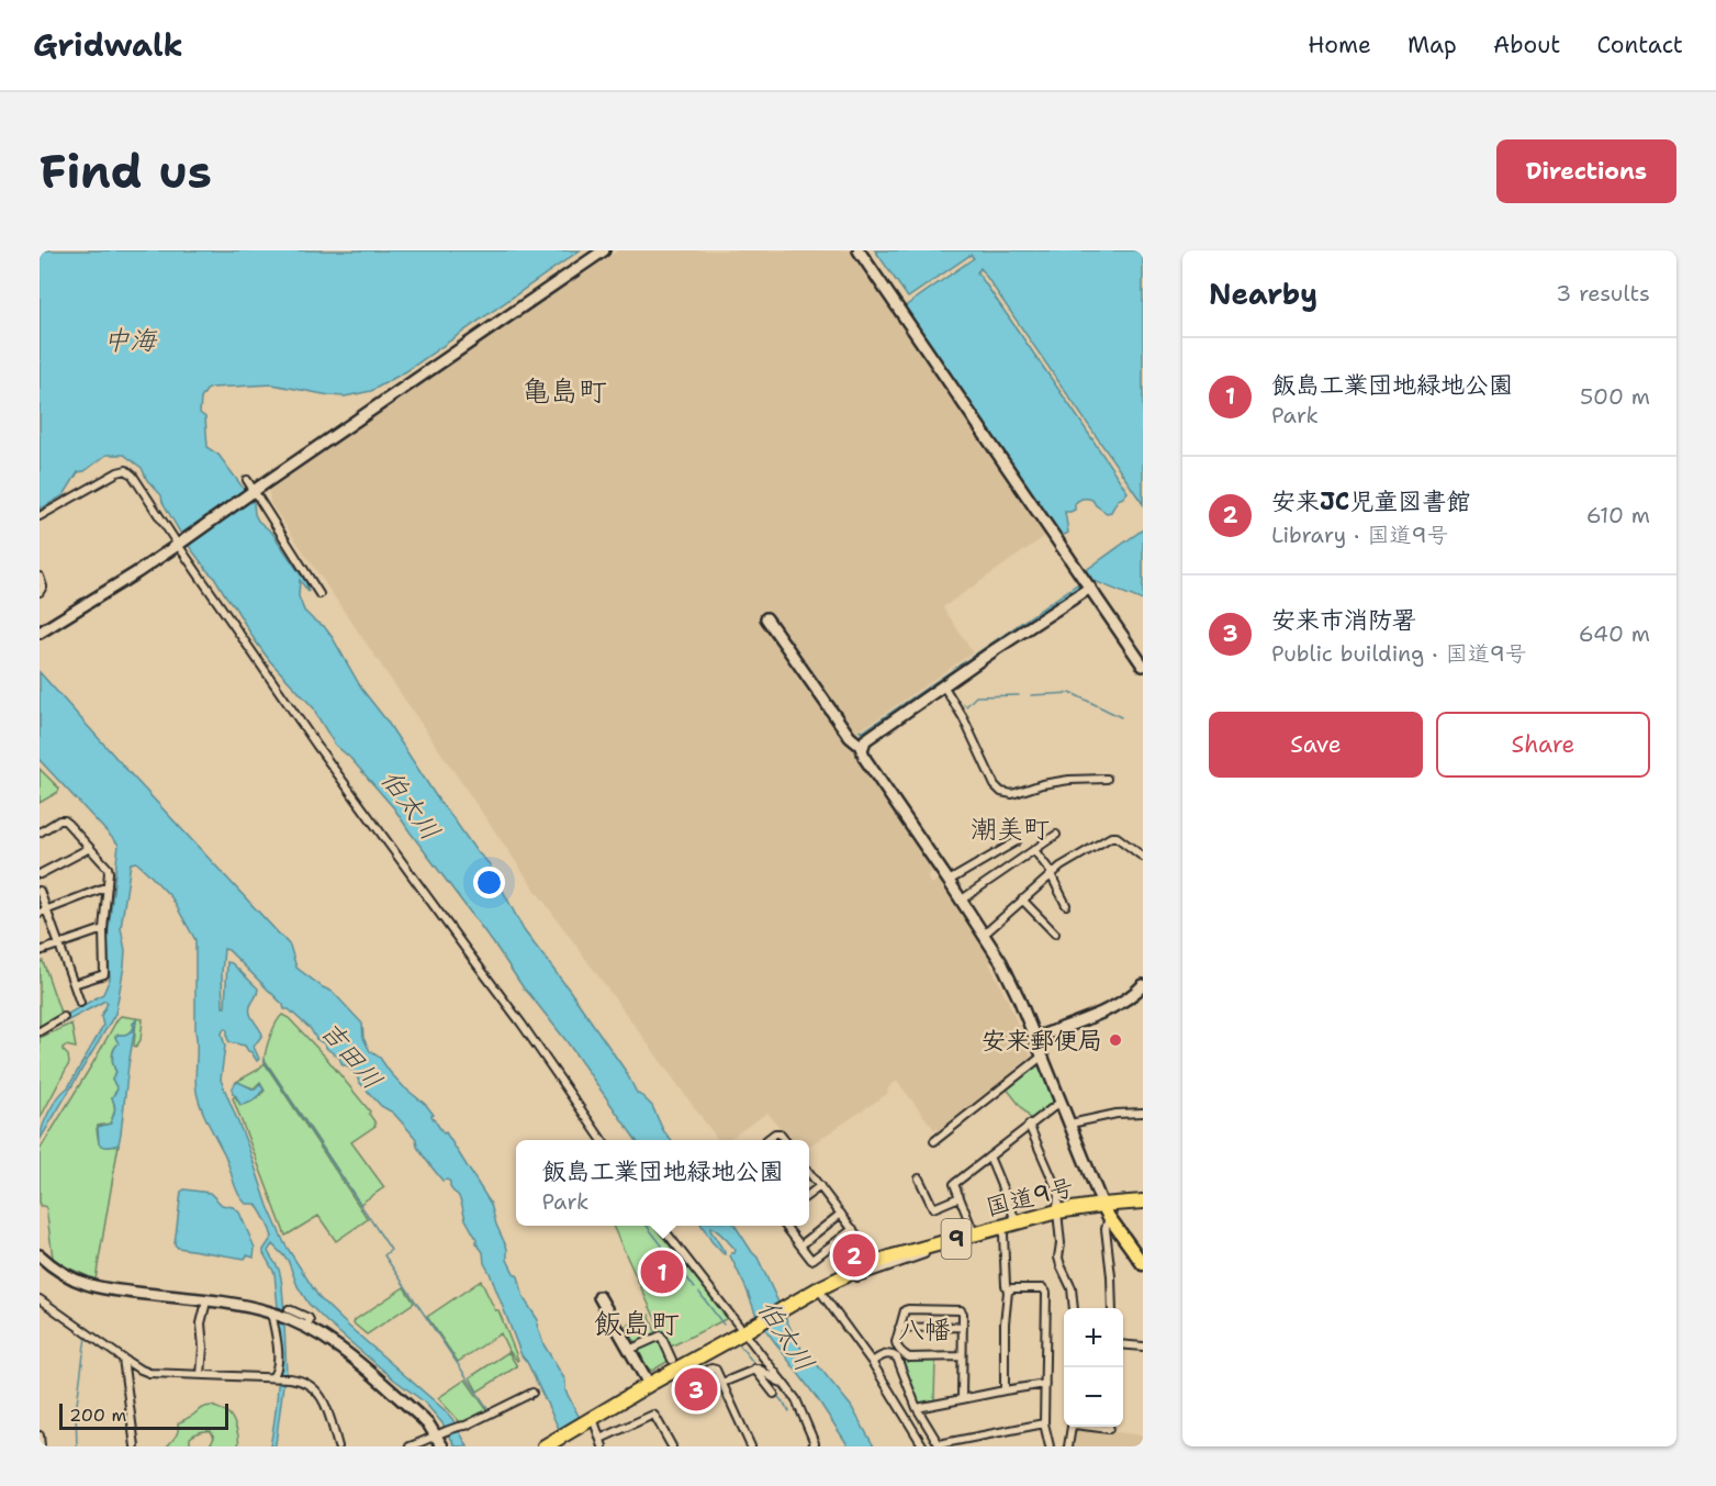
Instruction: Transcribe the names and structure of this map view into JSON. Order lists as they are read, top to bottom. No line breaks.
{"streets":{"highway":["国道9号","9"]},"districts":["亀島町","潮美町","飯島町","八幡"],"water":["中海","伯太川","吉田川"],"places":["安来郵便局"],"scale_bar":"200 m","page":{"header":"Gridwalk","nav":["Home","Map","About","Contact"],"buttons":["Directions",["Save","Share"]],"title":"Find us","heading":["Nearby","3 results"],"list":[{"mark":"1","name":"飯島工業団地緑地公園","note":"Park","value":"500 m"},{"mark":"2","name":"安来JC児童図書館","note":"Library · 国道9号","value":"610 m"},{"mark":"3","name":"安来市消防署","note":"Public building · 国道9号","value":"640 m"}],"popup":["飯島工業団地緑地公園","Park"],"pins":["2","1","3"],"map_buttons":["+","−"],"scale":"200 m"}}
